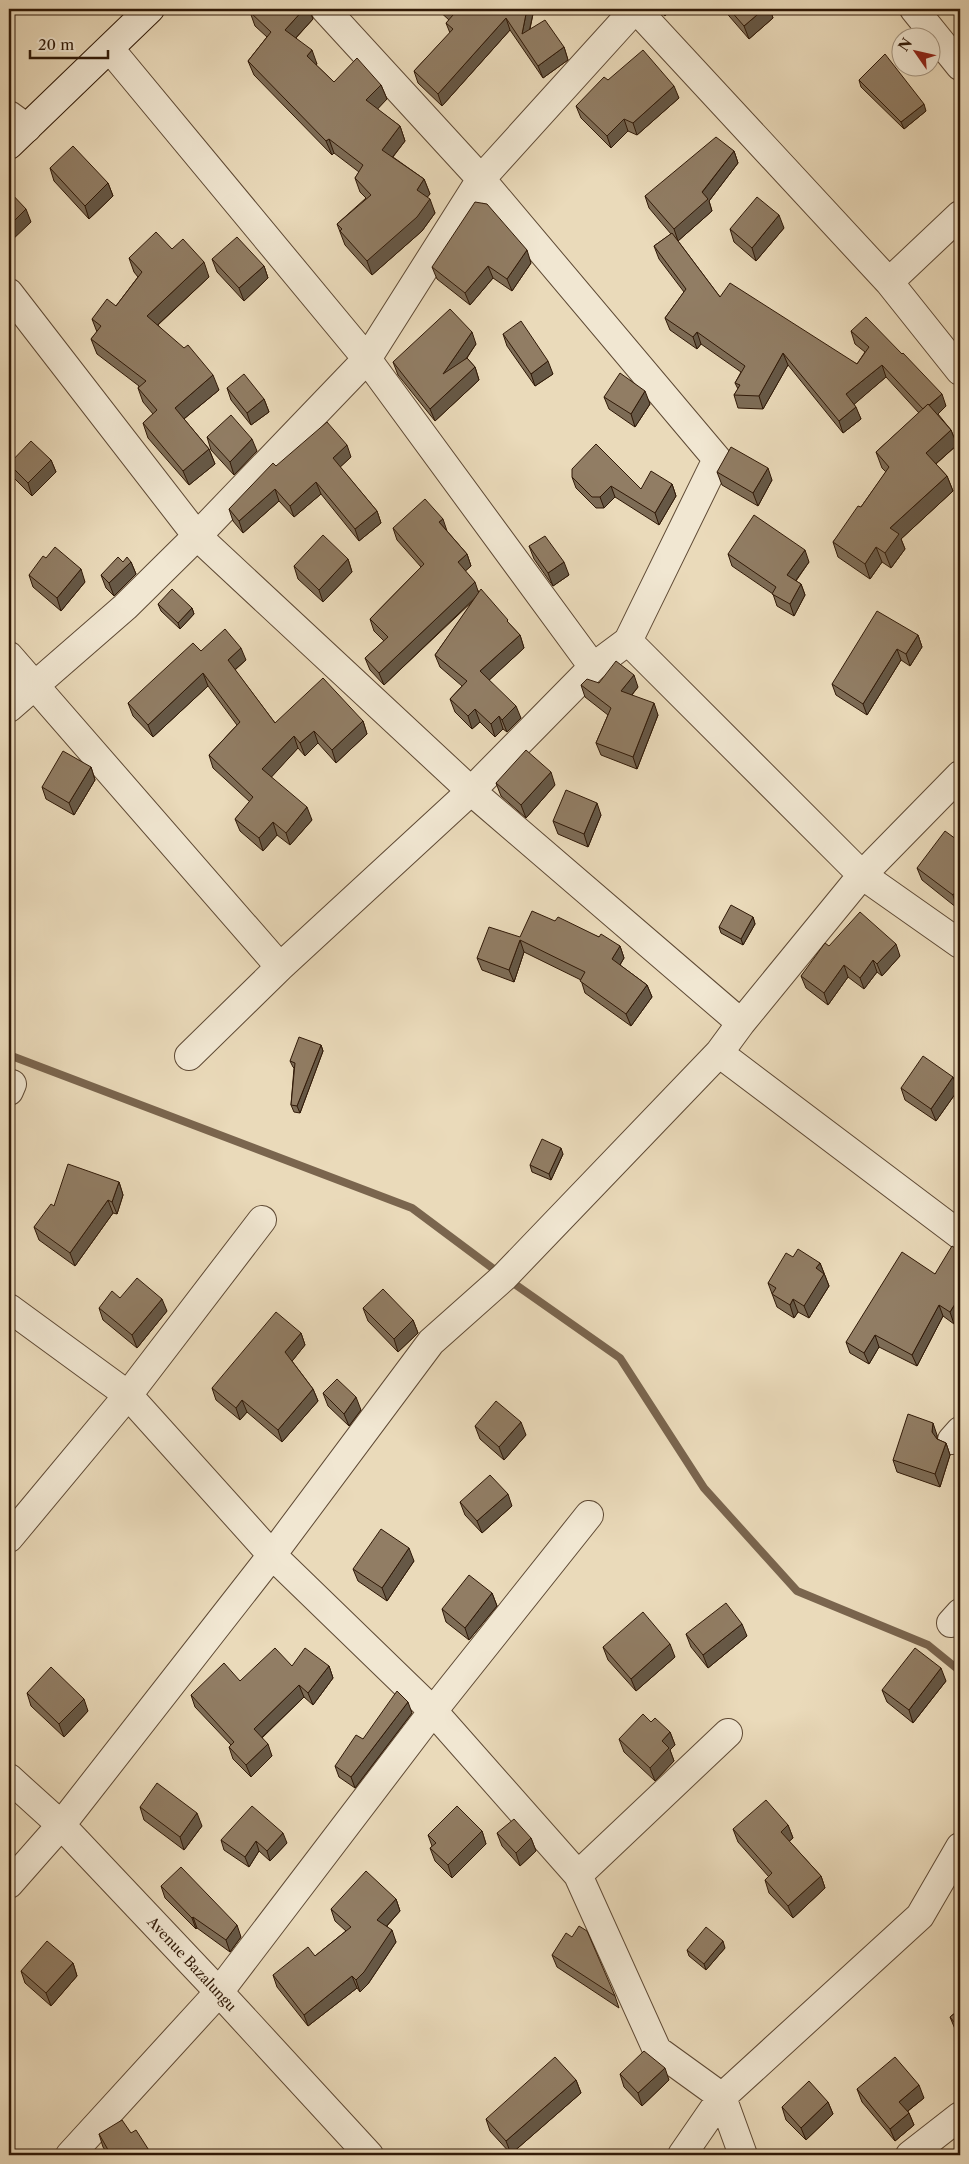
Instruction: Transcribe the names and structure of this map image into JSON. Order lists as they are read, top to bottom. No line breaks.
{"streets":{"street":["Avenue Bazalungu"]},"scale_bar":"20 m","north":"top left"}
